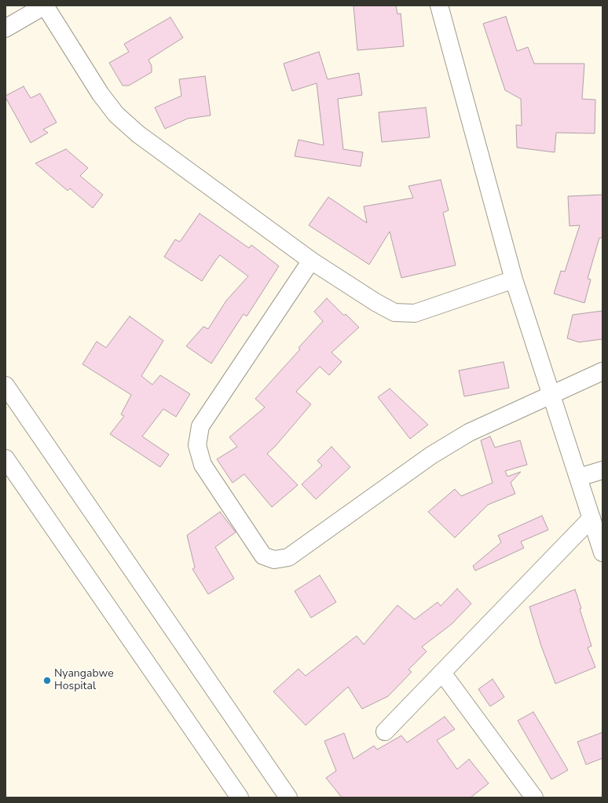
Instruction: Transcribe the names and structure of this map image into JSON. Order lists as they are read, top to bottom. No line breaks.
{"places":["Nyangabwe Hospital"]}
